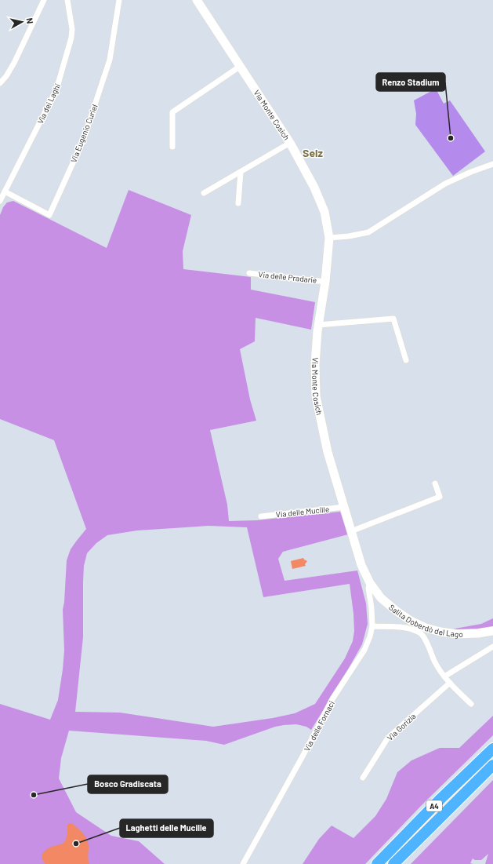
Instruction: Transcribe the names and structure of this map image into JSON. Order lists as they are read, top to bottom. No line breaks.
{"streets":{"highway":["A4"],"street":["Via dei Laghi","Via Monte Cosich","Via Eugenio Curiel","Via delle Pradarie","Via delle Mucille","Salita Doberdò del Lago","Via delle Fornaci","Via Gorizia"]},"crossings":[["Via dei Laghi","Via Eugenio Curiel"],["Via Monte Cosich","Via delle Pradarie"],["Via Monte Cosich","Via delle Mucille"],["Via Monte Cosich","Salita Doberdò del Lago"],["Via Monte Cosich","Via delle Fornaci"],["Salita Doberdò del Lago","Via delle Fornaci"]],"districts":["Selz"],"places":["Renzo Stadium","Bosco Gradiscata","Laghetti delle Mucille"],"north":"right"}
